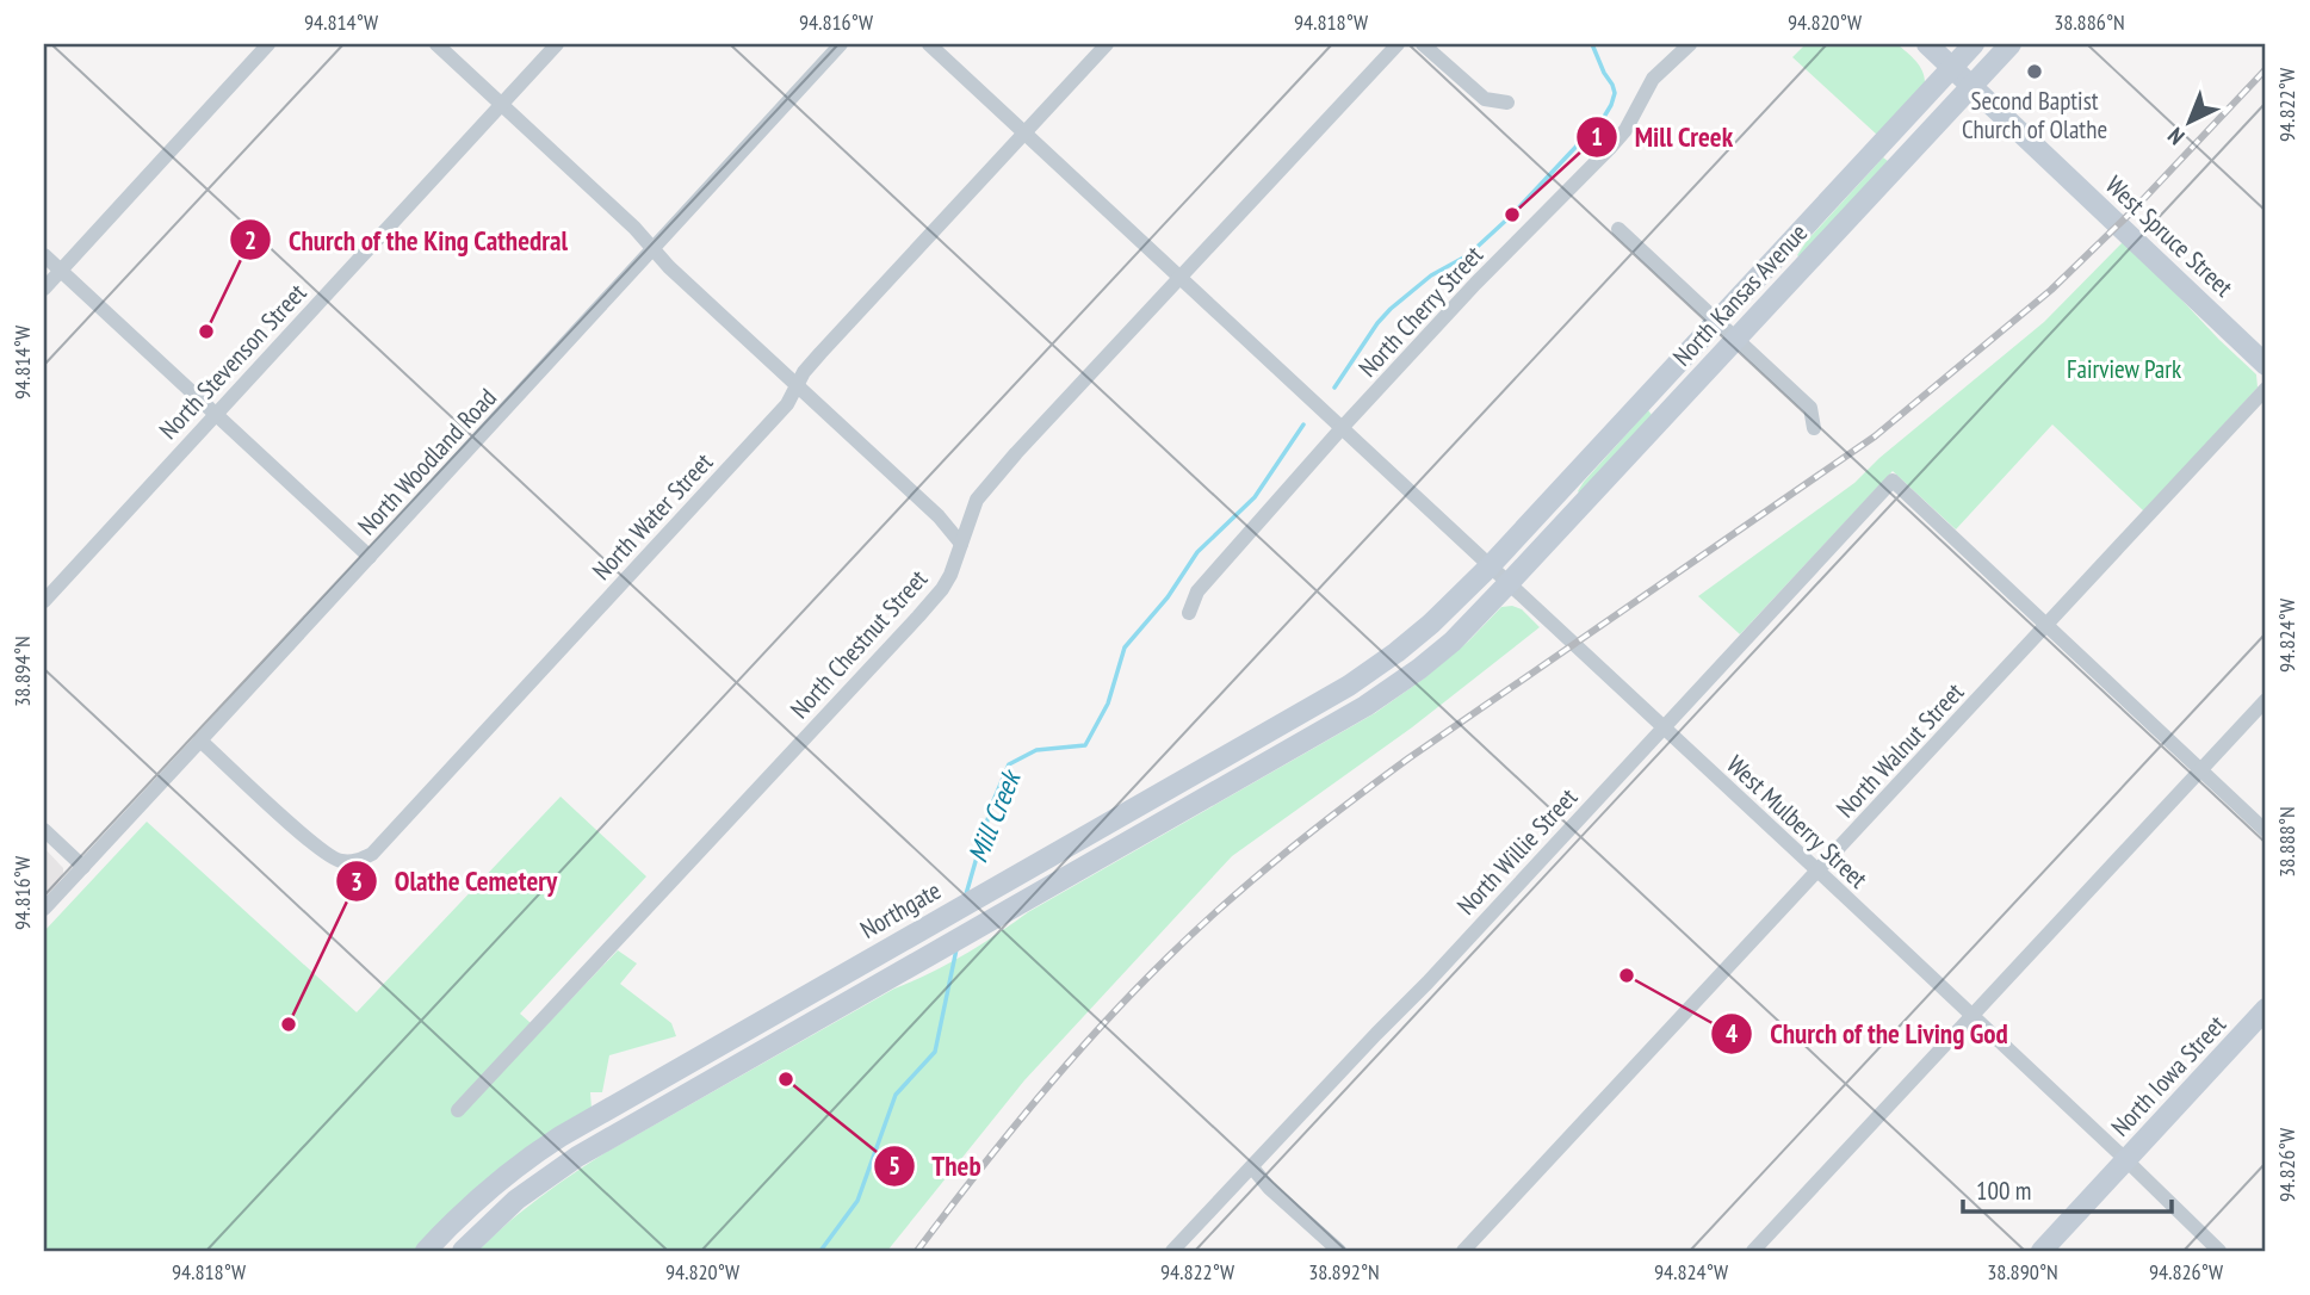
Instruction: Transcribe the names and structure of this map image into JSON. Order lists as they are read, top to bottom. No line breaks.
{"streets":{"main road":["West Spruce Street","North Kansas Avenue","Northgate","North Iowa Street"],"street":["North Cherry Street","North Stevenson Street","North Woodland Road","North Water Street","North Chestnut Street","North Walnut Street","West Mulberry Street","North Willie Street"]},"crossings":[["West Spruce Street","North Kansas Avenue"],["North Kansas Avenue","West Mulberry Street"],["North Kansas Avenue","Northgate"],["North Cherry Street","West Mulberry Street"],["North Woodland Road","North Water Street"],["North Water Street","West Mulberry Street"],["North Chestnut Street","West Mulberry Street"],["North Walnut Street","West Mulberry Street"],["North Walnut Street","North Willie Street"],["West Mulberry Street","North Willie Street"],["West Mulberry Street","Northgate"],["West Mulberry Street","North Iowa Street"]],"water":["Mill Creek"],"parks":["Fairview Park"],"places":["Second Baptist Church of Olathe","Mill Creek","Church of the King Cathedral","Church of the Living God","Olathe Cemetery","Theb"],"scale_bar":"100 m","north":"bottom left","coordinates":["94.814°W","94.816°W","94.818°W","94.820°W","38.886°N","94.822°W","94.824°W","38.894°N","38.888°N","94.826°W","38.892°N","38.890°N"]}
